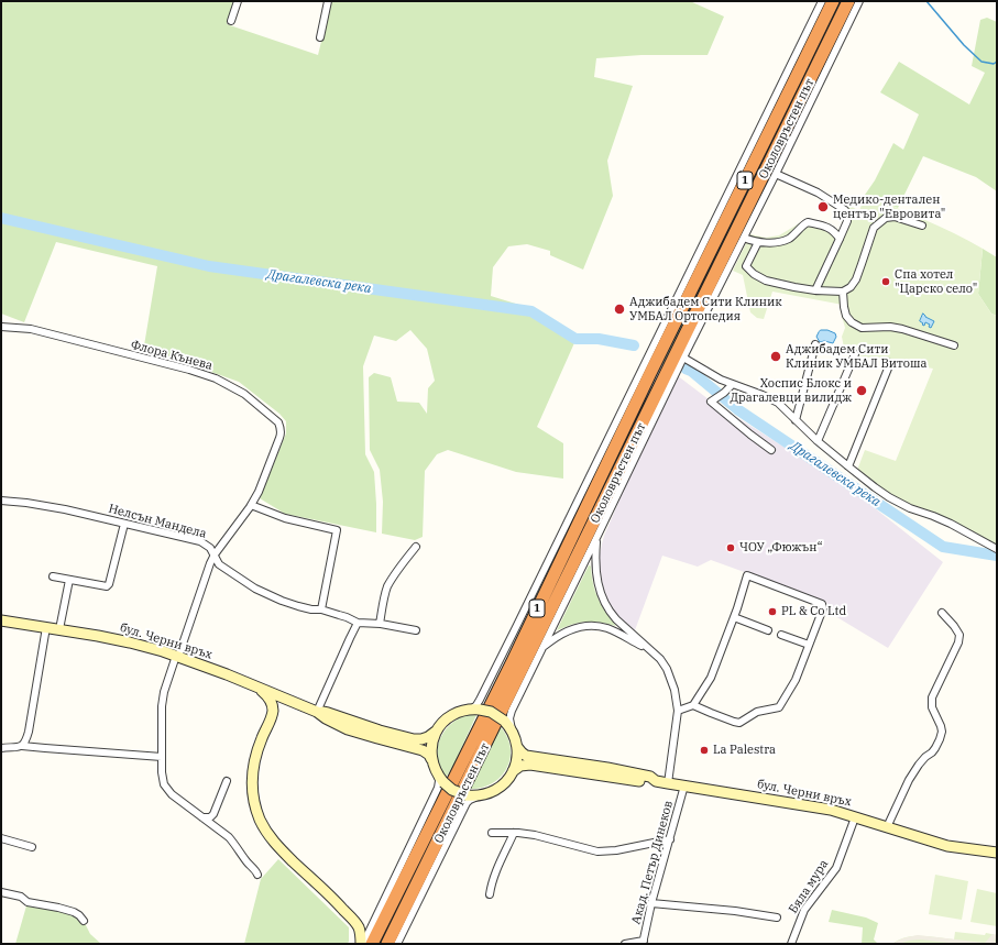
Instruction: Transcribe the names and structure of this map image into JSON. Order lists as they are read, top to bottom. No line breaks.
{"streets":{"highway":["Околовръстен път","1"],"main road":["бул. Черни връх"],"street":["Флора Кънева","Нелсън Мандела","Акад. Петър Динеков","Бяла мура"]},"crossings":[["Околовръстен път","бул. Черни връх"],["Флора Кънева","Нелсън Мандела"],["Флора Кънева","бул. Черни връх"],["бул. Черни връх","Акад. Петър Динеков"],["бул. Черни връх","Бяла мура"]],"water":["Драгалевска река"],"places":["Медико-дентален център \"Евровита\"","Спа хотел \"Царско село\"","Аджибадем Сити Клиник УМБАЛ Ортопедия","Аджибадем Сити Клиник УМБАЛ Витоша","Хоспис Блокс и Драгалевци вилидж","ЧОУ „Фюжън“","PL & Co Ltd","La Palestra"]}
